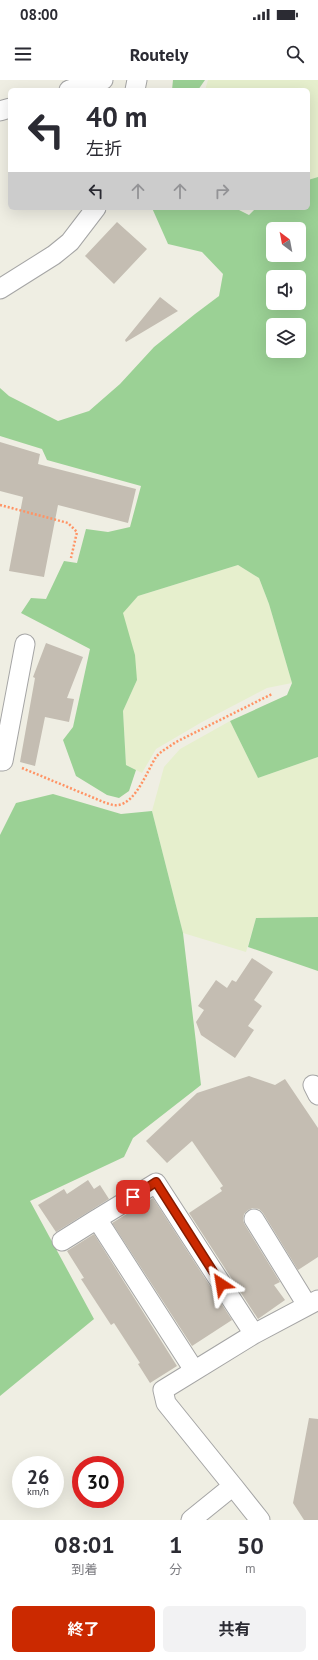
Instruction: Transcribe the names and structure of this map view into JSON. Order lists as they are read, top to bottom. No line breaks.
{"north":"top left","page":{"status":"08:00","header":"Routely","turn":["40 m","左折"],"speed":"26 km/h","limit":"30","eta":["08:01","到着","1","分","50","m"],"buttons":["終了","共有"]}}
